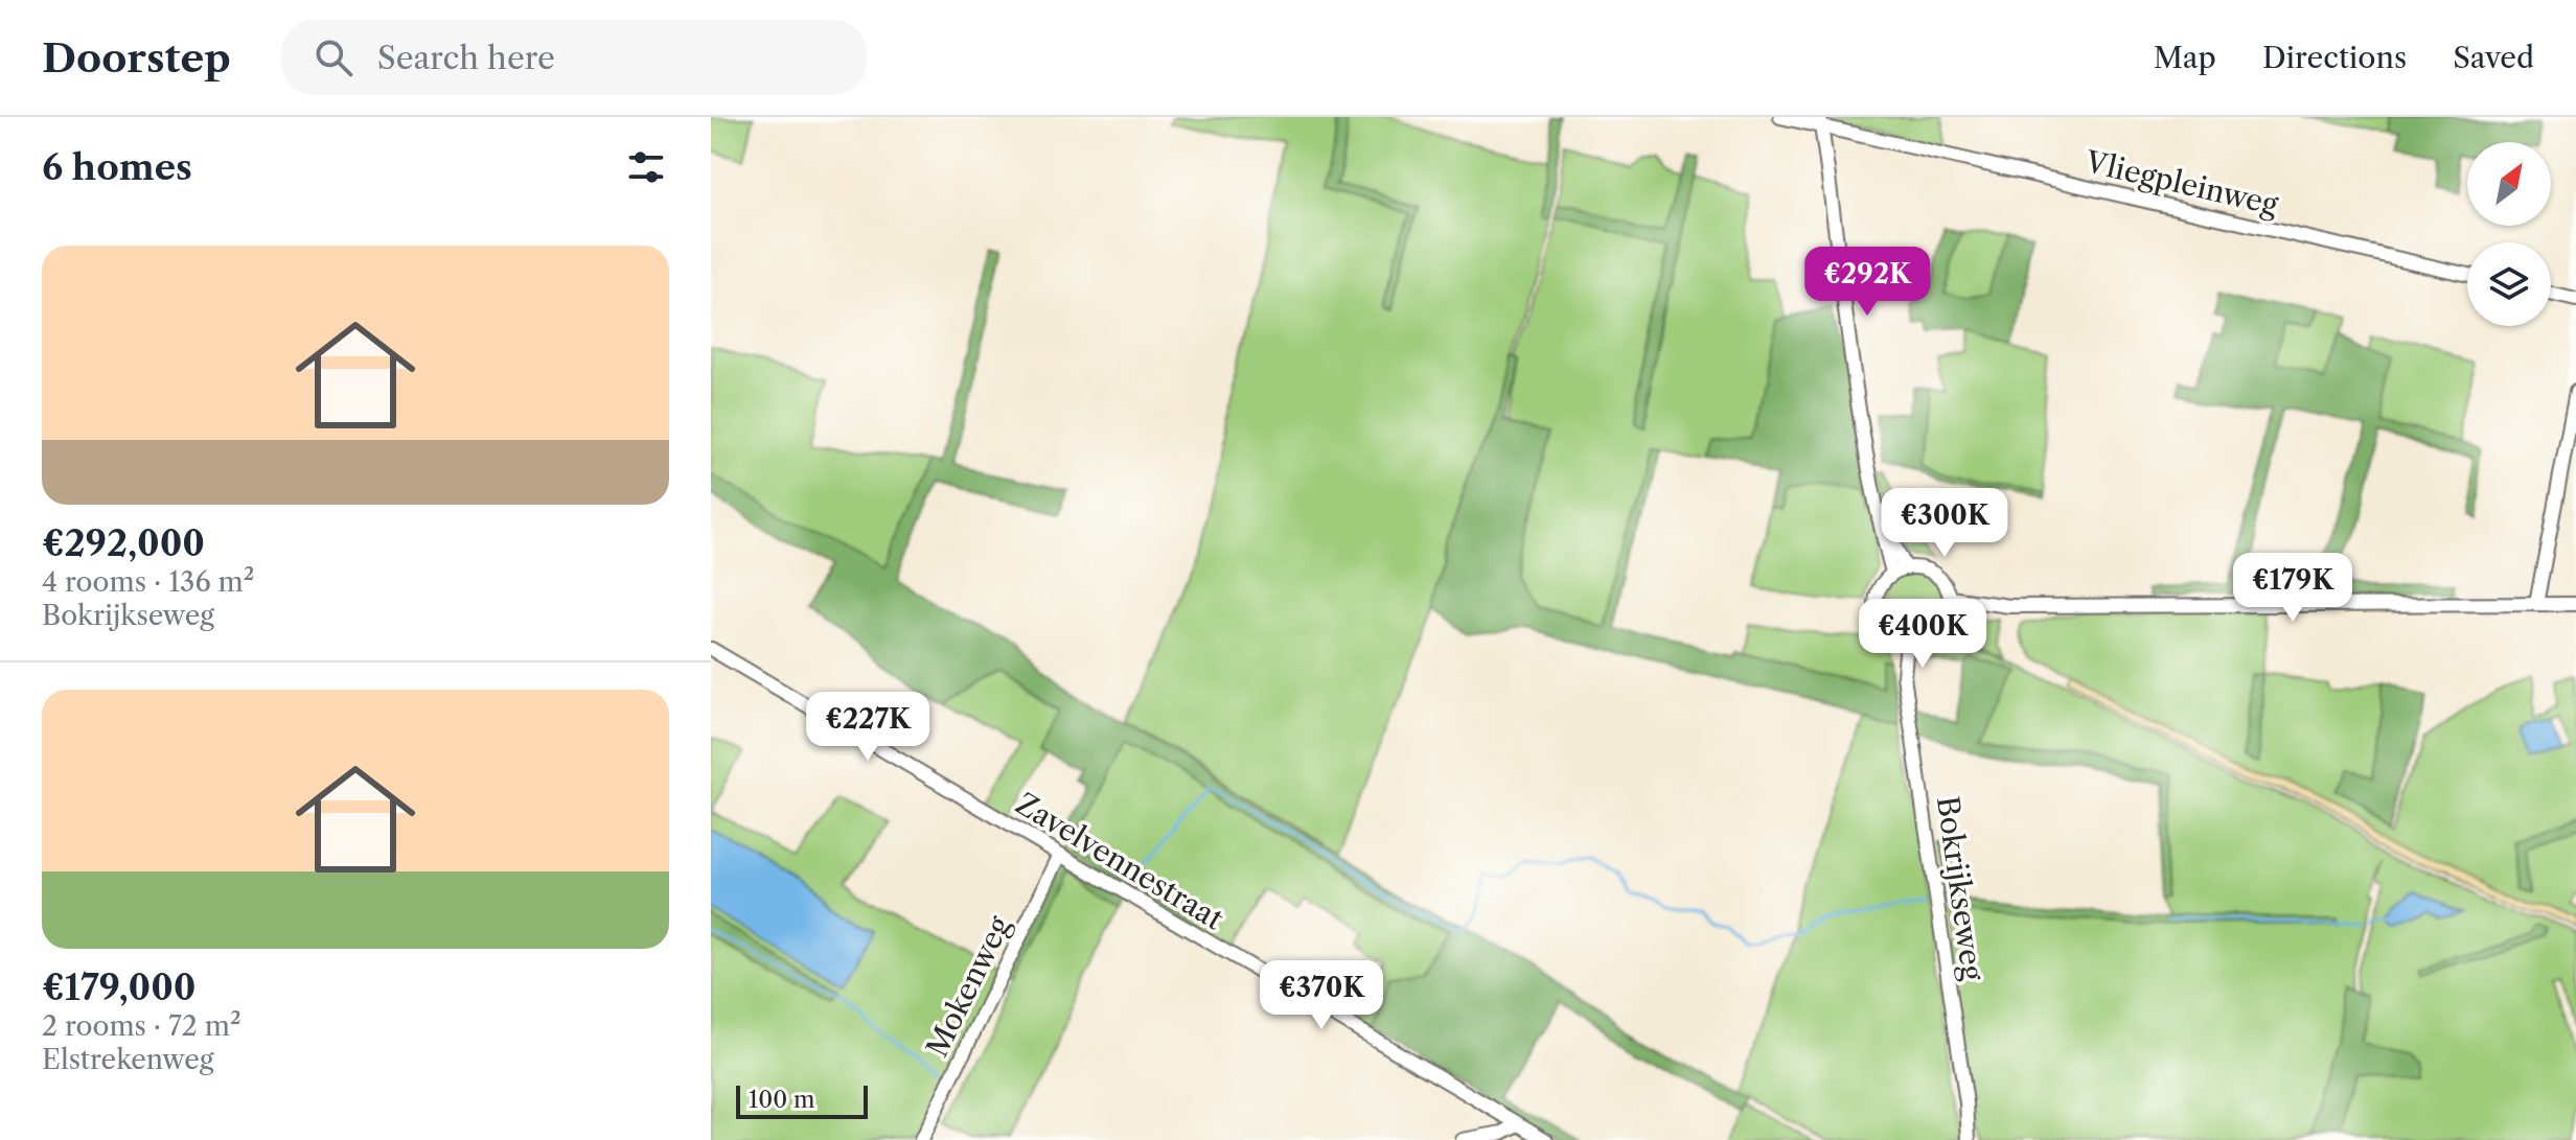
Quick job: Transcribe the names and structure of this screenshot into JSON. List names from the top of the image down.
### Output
{
  "streets": {
    "street": [
      "Vliegpleinweg",
      "Zavelvennestraat",
      "Bokrijkseweg",
      "Mokenweg"
    ]
  },
  "crossings": [
    ["Zavelvennestraat", "Mokenweg"]
  ],
  "scale_bar": "100 m",
  "north": "top right",
  "page": {
    "header": "Doorstep",
    "search": "Search here",
    "nav": ["Map", "Directions", "Saved"],
    "heading": "6 homes",
    "list": [
      {
        "name": "€292,000",
        "note": "4 rooms · 136 m² · Bokrijkseweg"
      },
      {
        "name": "€179,000",
        "note": "2 rooms · 72 m² · Elstrekenweg"
      }
    ],
    "price": [
      "€292K",
      "€300K",
      "€179K",
      "€400K",
      "€227K",
      "€370K"
    ],
    "scale": "100 m"
  }
}
